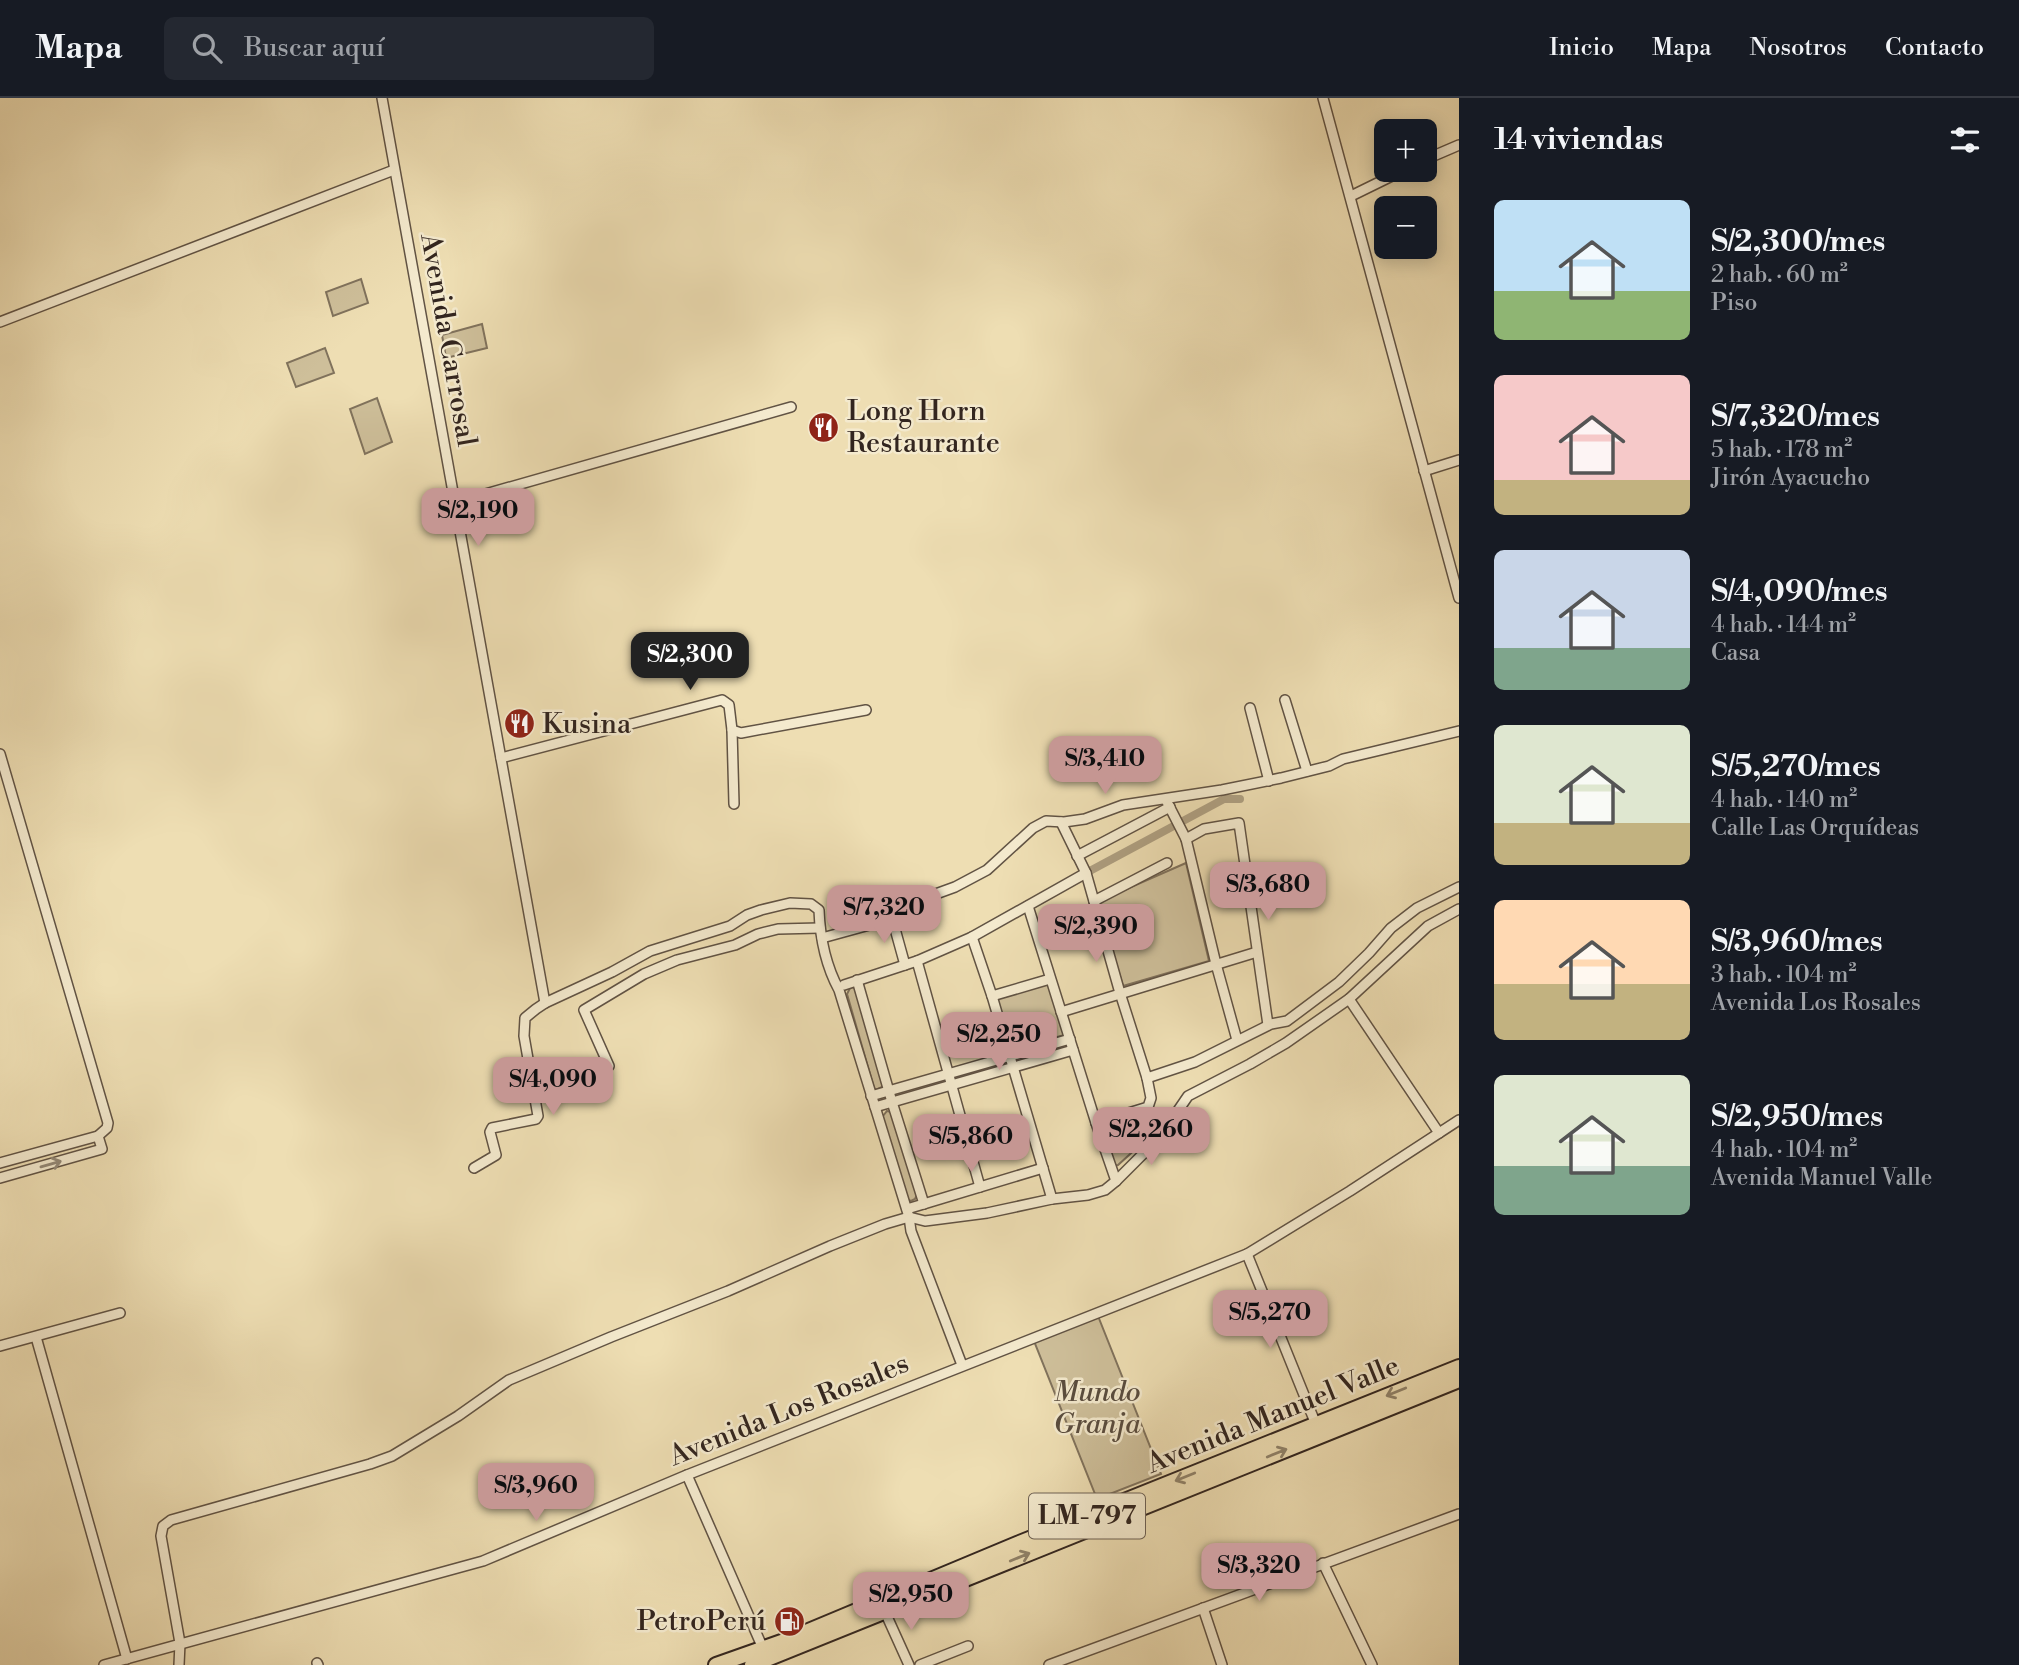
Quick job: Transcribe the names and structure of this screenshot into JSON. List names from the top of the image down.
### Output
{
  "streets": {
    "main road": ["Avenida Manuel Valle", "LM-797"],
    "street": ["Avenida Carrosal", "Avenida Los Rosales"]
  },
  "parks": ["Mundo Granja"],
  "places": {
    "restaurant": ["Long Horn Restaurante", "Kusina"],
    "fuel station": ["PetroPerú"]
  },
  "page": {
    "header": "Mapa",
    "search": "Buscar aquí",
    "nav": [
      "Inicio",
      "Mapa",
      "Nosotros",
      "Contacto"
    ],
    "heading": "14 viviendas",
    "map_buttons": ["+", "−"],
    "list": [
      {
        "name": "S/2,300/mes",
        "note": "2 hab. · 60 m² · Piso"
      },
      {
        "name": "S/7,320/mes",
        "note": "5 hab. · 178 m² · Jirón Ayacucho"
      },
      {
        "name": "S/4,090/mes",
        "note": "4 hab. · 144 m² · Casa"
      },
      {
        "name": "S/5,270/mes",
        "note": "4 hab. · 140 m² · Calle Las Orquídeas"
      },
      {
        "name": "S/3,960/mes",
        "note": "3 hab. · 104 m² · Avenida Los Rosales"
      },
      {
        "name": "S/2,950/mes",
        "note": "4 hab. · 104 m² · Avenida Manuel Valle"
      }
    ],
    "price": [
      "S/2,190",
      "S/2,300",
      "S/3,410",
      "S/3,680",
      "S/7,320",
      "S/2,390",
      "S/2,250",
      "S/4,090",
      "S/2,260",
      "S/5,860",
      "S/5,270",
      "S/3,960",
      "S/3,320",
      "S/2,950"
    ]
  }
}
